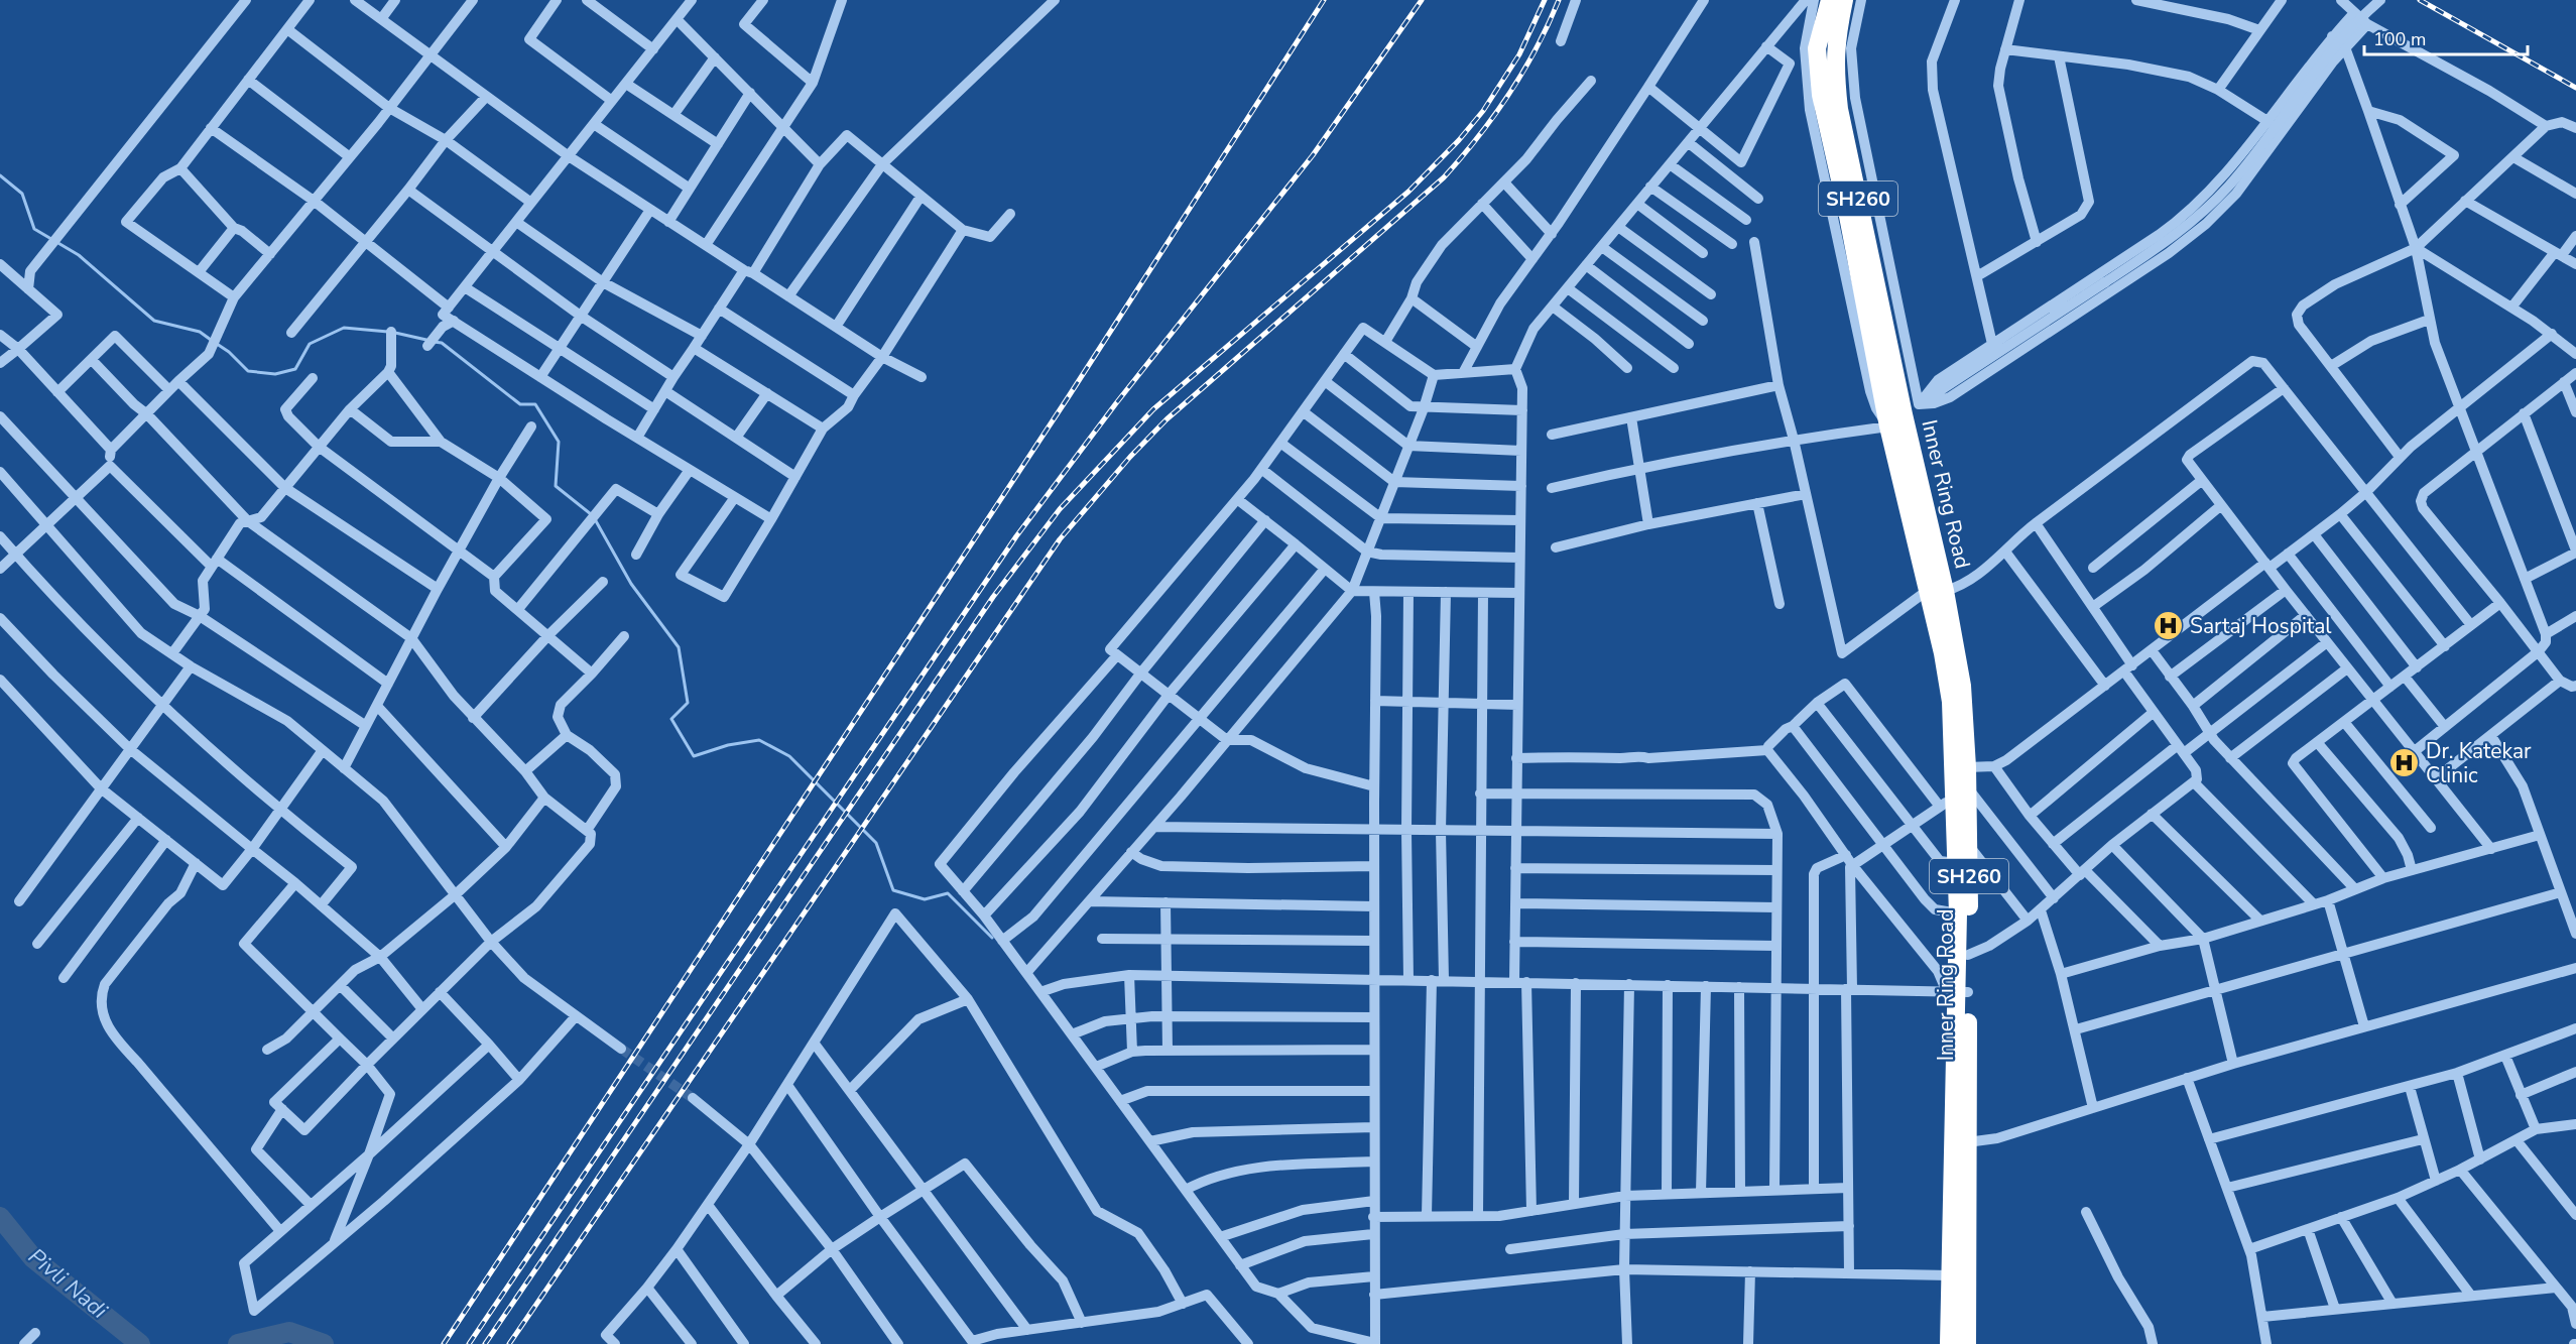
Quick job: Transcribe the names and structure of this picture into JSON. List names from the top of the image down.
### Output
{
  "streets": {
    "highway": ["SH260", "Inner Ring Road"]
  },
  "crossings": [
    ["SH260", "Inner Ring Road"]
  ],
  "water": ["Pivli Nadi"],
  "places": {
    "hospital": ["Sartaj Hospital", "Dr. Katekar Clinic"]
  },
  "scale_bar": "100 m"
}
